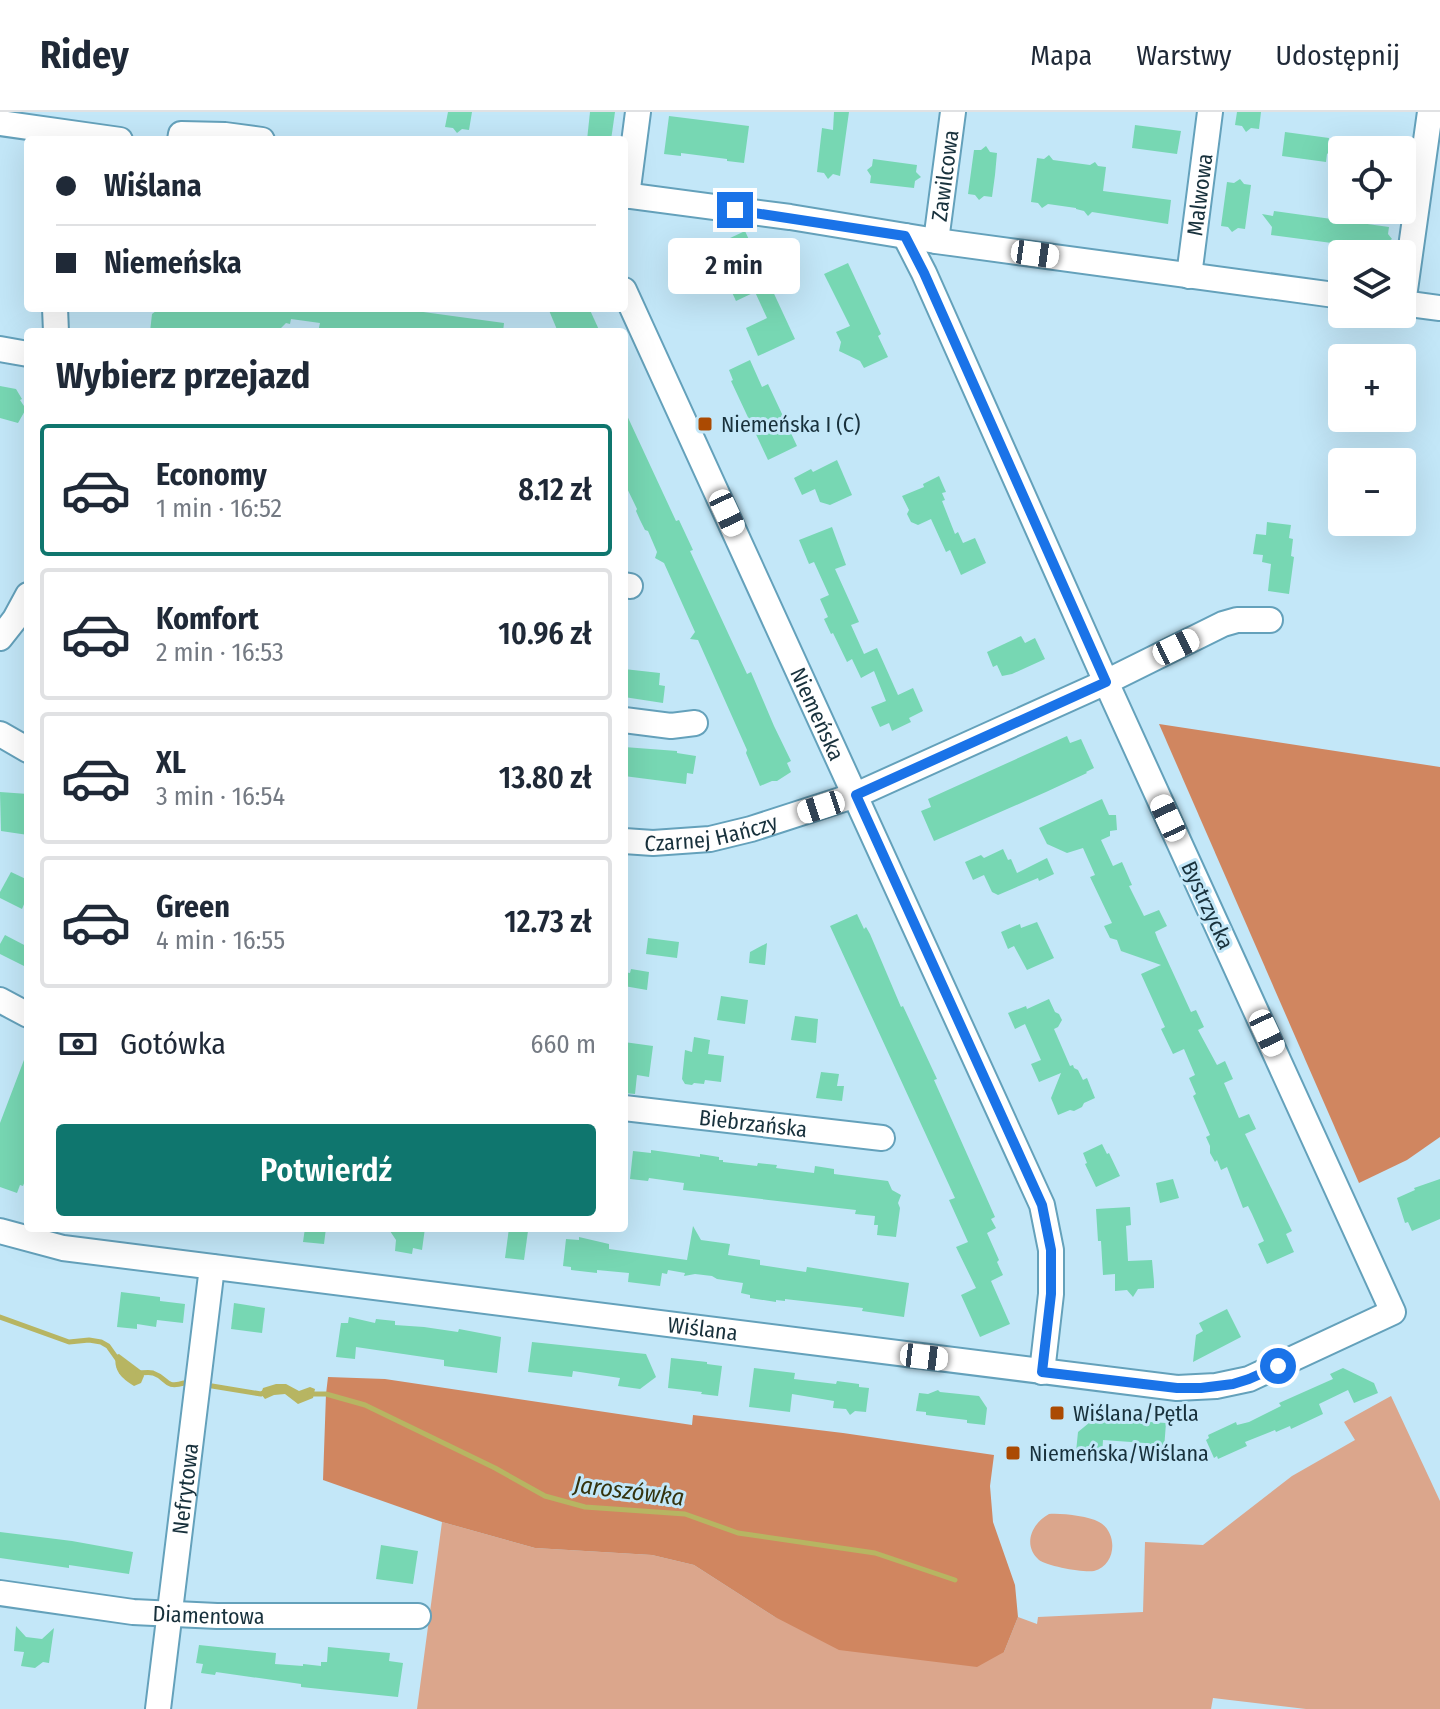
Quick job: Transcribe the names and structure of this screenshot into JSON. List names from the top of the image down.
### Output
{
  "streets": {
    "street": [
      "Zawilcowa",
      "Malwowa",
      "Niemeńska",
      "Czarnej Hańczy",
      "Bystrzycka",
      "Biebrzańska",
      "Wiślana",
      "Nefrytowa",
      "Diamentowa"
    ]
  },
  "crossings": [
    ["Niemeńska", "Czarnej Hańczy"],
    ["Niemeńska", "Wiślana"],
    ["Czarnej Hańczy", "Bystrzycka"],
    ["Bystrzycka", "Wiślana"],
    ["Wiślana", "Nefrytowa"],
    ["Nefrytowa", "Diamentowa"]
  ],
  "water": ["Jaroszówka"],
  "places": {
    "transit": ["Niemeńska I (C)", "Wiślana/Pętla", "Niemeńska/Wiślana"]
  },
  "page": {
    "header": "Ridey",
    "nav": ["Mapa", "Warstwy", "Udostępnij"],
    "map_buttons": ["+", "−"],
    "banner": ["Wiślana", "Niemeńska"],
    "bubble": "2 min",
    "heading": "Wybierz przejazd",
    "list": [
      {
        "name": "Economy",
        "note": "1 min · 16:52",
        "value": "8.12 zł"
      },
      {
        "name": "Komfort",
        "note": "2 min · 16:53",
        "value": "10.96 zł"
      },
      {
        "name": "XL",
        "note": "3 min · 16:54",
        "value": "13.80 zł"
      },
      {
        "name": "Green",
        "note": "4 min · 16:55",
        "value": "12.73 zł"
      }
    ],
    "pay": ["Gotówka", "660 m"],
    "buttons": "Potwierdź"
  }
}
